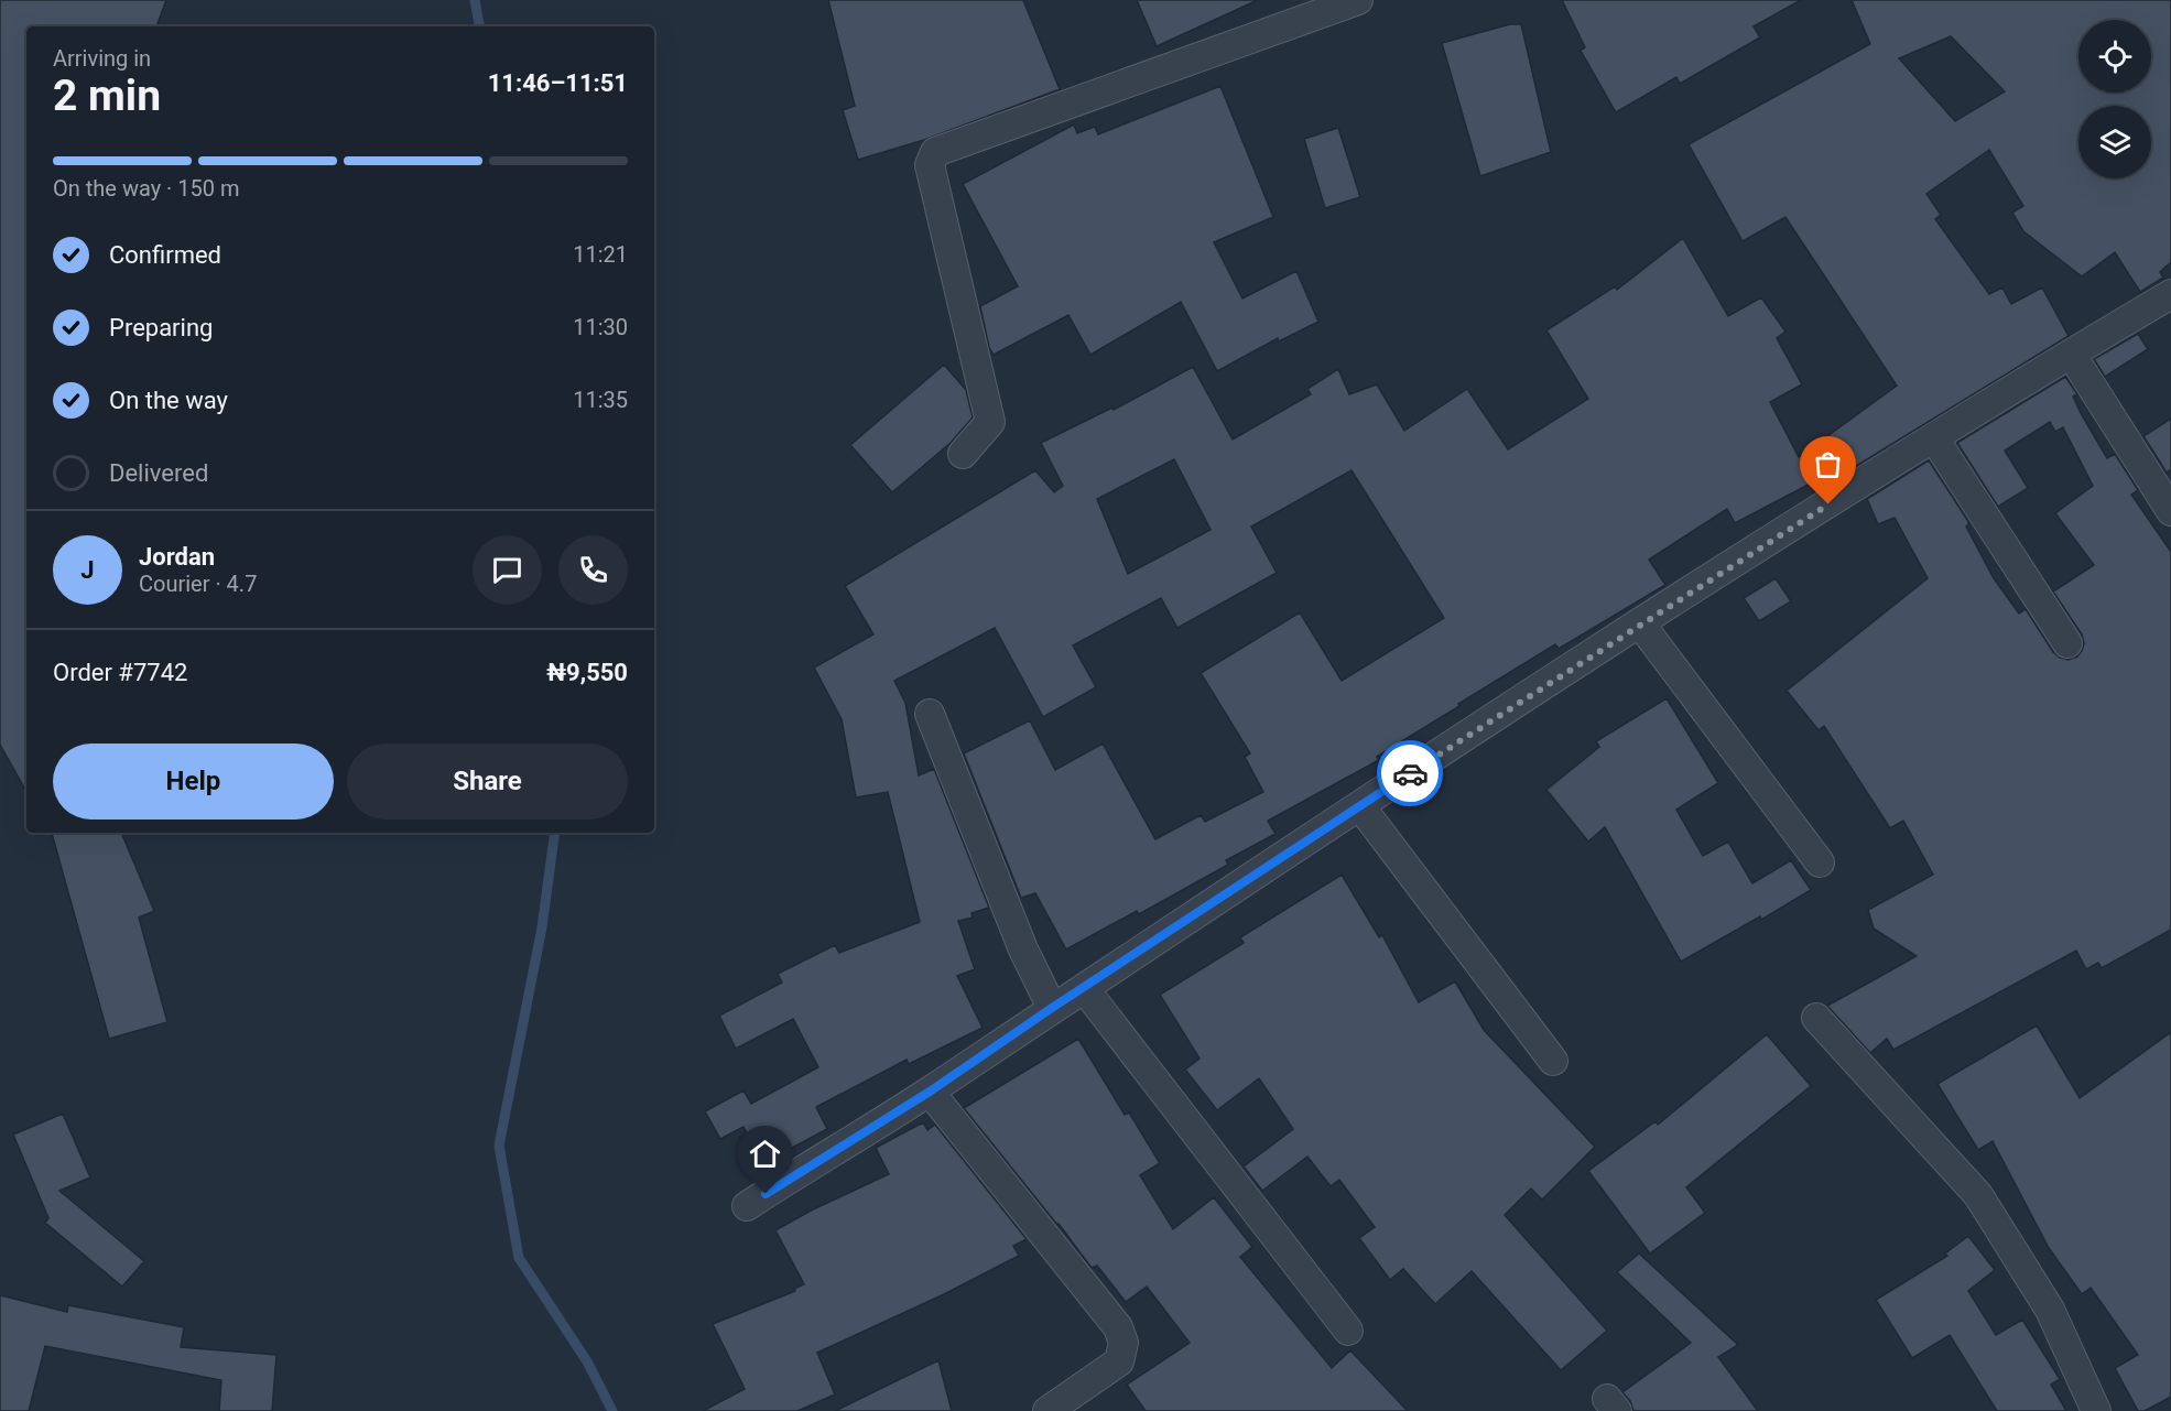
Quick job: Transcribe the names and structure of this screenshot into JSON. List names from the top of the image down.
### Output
{
  "page": {
    "heading": ["2 min", "Arriving in", "11:46–11:51"],
    "panel": [
      "Jordan",
      "Courier · 4.7",
      "Order #7742",
      "₦9,550"
    ],
    "bar": "On the way · 150 m",
    "list": [
      ["Confirmed", "11:21"],
      ["Preparing", "11:30"],
      ["On the way", "11:35"],
      "Delivered"
    ],
    "round": "J",
    "buttons": ["Help", "Share"]
  }
}
